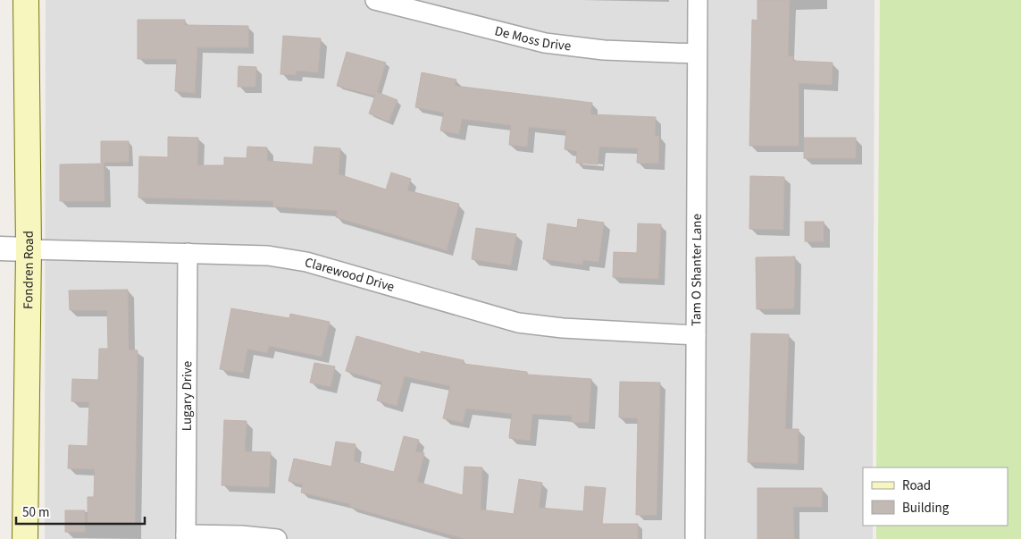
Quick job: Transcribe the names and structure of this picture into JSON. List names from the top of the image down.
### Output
{
  "streets": {
    "main road": ["Fondren Road"],
    "street": [
      "De Moss Drive",
      "Tam O Shanter Lane",
      "Clarewood Drive",
      "Lugary Drive"
    ]
  },
  "crossings": [
    ["De Moss Drive", "Tam O Shanter Lane"],
    ["Tam O Shanter Lane", "Clarewood Drive"],
    ["Fondren Road", "Clarewood Drive"],
    ["Clarewood Drive", "Lugary Drive"]
  ],
  "legend": ["Road", "Building"],
  "scale_bar": "50 m"
}
